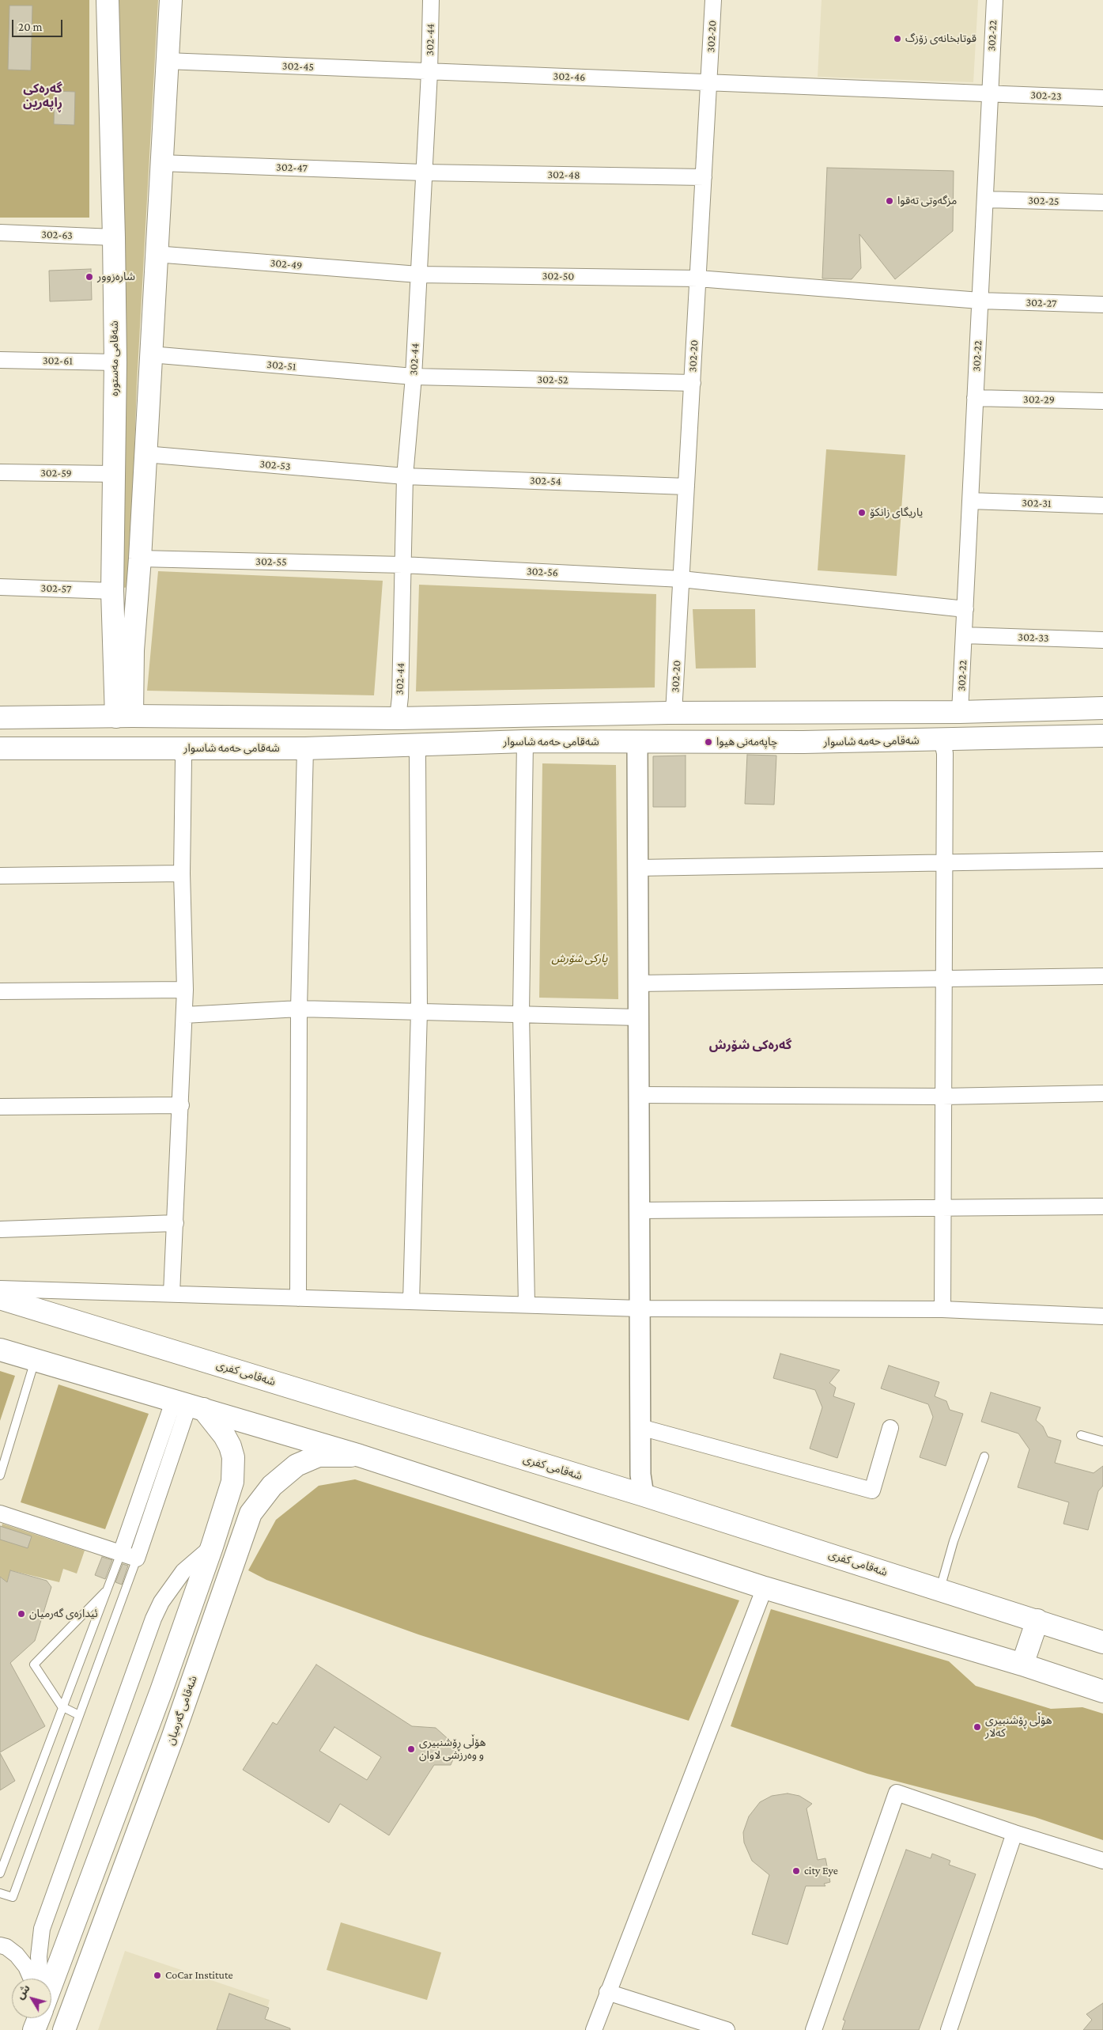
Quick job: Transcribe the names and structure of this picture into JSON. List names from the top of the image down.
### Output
{
  "streets": {
    "main road": [
      "شەقامی مەستورە",
      "شەقامی حەمە شاسوار",
      "شەقامی کفری",
      "شەقامی گەرمیان"
    ],
    "street": [
      "302-22",
      "302-20",
      "302-44",
      "302-45",
      "302-46",
      "302-23",
      "302-47",
      "302-48",
      "302-25",
      "302-63",
      "302-49",
      "302-50",
      "302-27",
      "302-61",
      "302-51",
      "302-52",
      "302-29",
      "302-53",
      "302-59",
      "302-54",
      "302-31",
      "302-55",
      "302-56",
      "302-57",
      "302-33"
    ]
  },
  "crossings": [
    ["302-22", "302-46"],
    ["302-22", "302-23"],
    ["302-22", "302-25"],
    ["302-22", "302-50"],
    ["302-22", "302-27"],
    ["302-22", "302-29"],
    ["302-22", "302-31"],
    ["302-22", "302-56"],
    ["302-22", "302-33"],
    ["302-20", "302-46"],
    ["302-20", "302-48"],
    ["302-20", "302-50"],
    ["302-20", "302-52"],
    ["302-20", "302-54"],
    ["302-20", "302-56"],
    ["302-44", "302-45"],
    ["302-44", "302-46"],
    ["302-44", "302-47"],
    ["302-44", "302-48"],
    ["302-44", "302-49"],
    ["302-44", "302-50"],
    ["302-44", "302-51"],
    ["302-44", "302-52"],
    ["302-44", "302-53"],
    ["302-44", "302-54"],
    ["302-44", "302-55"],
    ["302-44", "302-56"],
    ["302-45", "302-46"],
    ["302-45", "شەقامی مەستورە"],
    ["302-46", "302-23"],
    ["302-47", "302-48"],
    ["302-47", "شەقامی مەستورە"],
    ["302-63", "شەقامی مەستورە"],
    ["302-49", "302-50"],
    ["302-49", "شەقامی مەستورە"],
    ["302-50", "302-27"],
    ["شەقامی مەستورە", "302-61"],
    ["شەقامی مەستورە", "302-51"],
    ["شەقامی مەستورە", "302-53"],
    ["شەقامی مەستورە", "302-59"],
    ["شەقامی مەستورە", "302-55"],
    ["شەقامی مەستورە", "302-57"],
    ["302-51", "302-52"],
    ["302-53", "302-54"],
    ["302-55", "302-56"]
  ],
  "districts": ["گەرەکی ڕاپەرین", "گەرەکی شۆرش"],
  "parks": ["پارکی شۆرش"],
  "places": [
    "قوتابخانه‌ی زۆزگ",
    "مزگه‌وتی ته‌قوا",
    "شارەزوور",
    "یاریگای زانکۆ",
    "چاپەمەنی هیوا",
    "ئیدارەی گەرمیان",
    "هۆڵی ڕۆشنبیری کەلار",
    "هۆڵی ڕۆشنبیری و وەرزشی لاوان",
    "city Eye",
    "CoCar Institute"
  ],
  "scale_bar": "20 m",
  "north": "top left"
}
